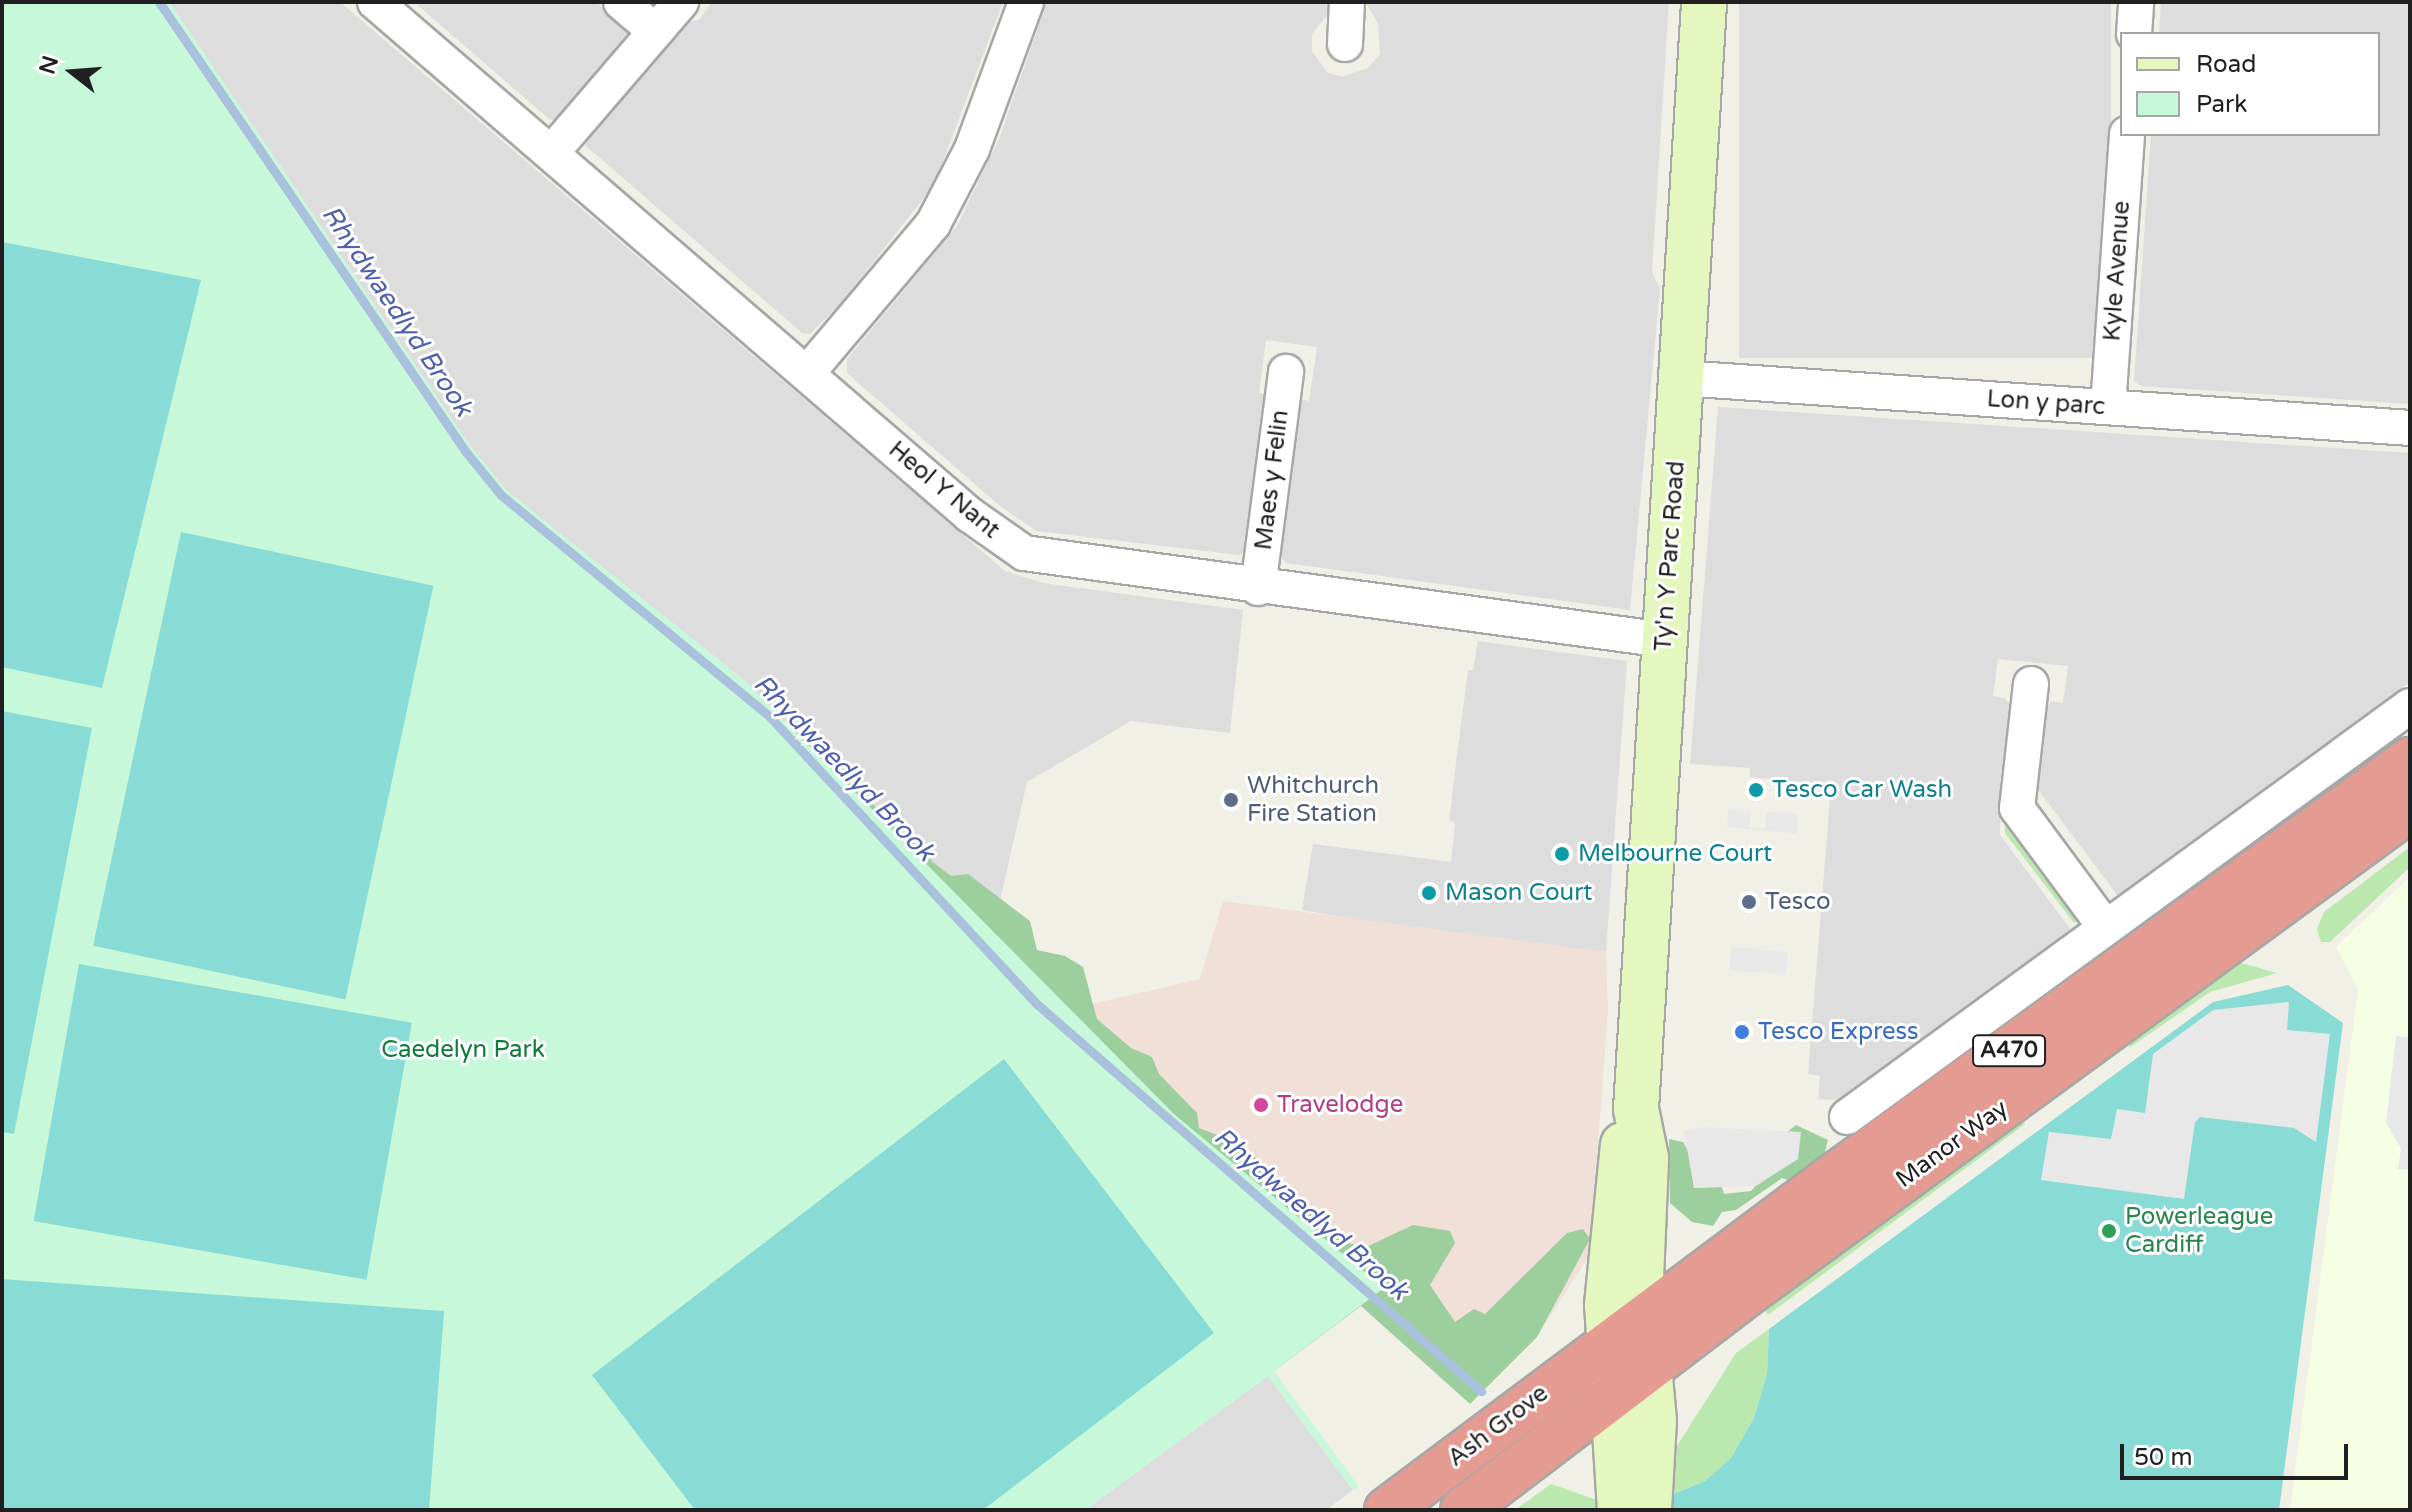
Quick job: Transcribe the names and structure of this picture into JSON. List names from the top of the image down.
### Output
{
  "streets": {
    "highway": ["A470", "Manor Way", "Ash Grove"],
    "street": [
      "Kyle Avenue",
      "Lon y parc",
      "Maes y Felin",
      "Heol Y Nant",
      "Ty'n Y Parc Road"
    ]
  },
  "crossings": [
    ["Kyle Avenue", "Lon y parc"],
    ["Lon y parc", "Ty'n Y Parc Road"],
    ["Maes y Felin", "Heol Y Nant"],
    ["Heol Y Nant", "Ty'n Y Parc Road"],
    ["Ty'n Y Parc Road", "Manor Way"],
    ["Ty'n Y Parc Road", "Ash Grove"],
    ["Manor Way", "Ash Grove"]
  ],
  "water": ["Rhydwaedlyd Brook"],
  "parks": ["Caedelyn Park"],
  "places": [
    "Tesco Car Wash",
    "Whitchurch Fire Station",
    "Melbourne Court",
    "Mason Court",
    "Tesco",
    "Tesco Express",
    "Travelodge",
    "Powerleague Cardiff"
  ],
  "legend": ["Road", "Park"],
  "scale_bar": "50 m",
  "north": "left"
}
